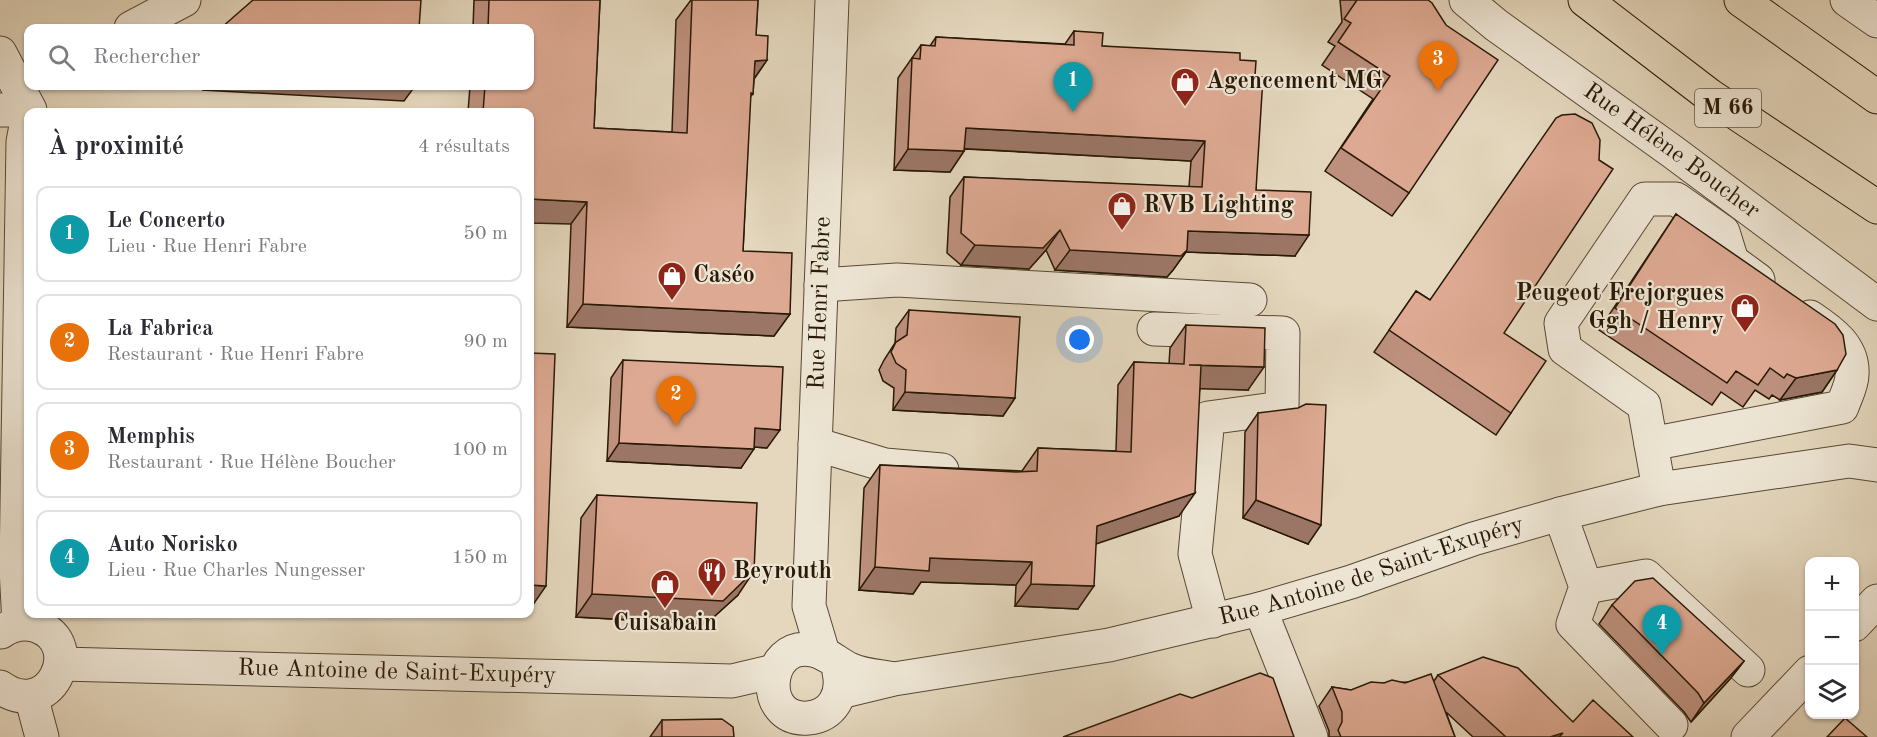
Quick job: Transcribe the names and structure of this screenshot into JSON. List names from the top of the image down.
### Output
{
  "streets": {
    "highway": ["M 66"],
    "street": ["Rue Hélène Boucher", "Rue Henri Fabre", "Rue Antoine de Saint-Exupéry"]
  },
  "crossings": [
    ["Rue Henri Fabre", "Rue Antoine de Saint-Exupéry"]
  ],
  "places": {
    "shop": [
      "Agencement MG",
      "RVB Lighting",
      "Caséo",
      "Peugeot Frejorgues Ggh / Henry",
      "Cuisabain"
    ],
    "restaurant": ["Beyrouth"]
  },
  "page": {
    "search": "Rechercher",
    "pins": [
      "3",
      "1",
      "2",
      "4"
    ],
    "heading": ["À proximité", "4 résultats"],
    "list": [
      {
        "mark": "1",
        "name": "Le Concerto",
        "note": "Lieu · Rue Henri Fabre",
        "value": "50 m"
      },
      {
        "mark": "2",
        "name": "La Fabrica",
        "note": "Restaurant · Rue Henri Fabre",
        "value": "90 m"
      },
      {
        "mark": "3",
        "name": "Memphis",
        "note": "Restaurant · Rue Hélène Boucher",
        "value": "100 m"
      },
      {
        "mark": "4",
        "name": "Auto Norisko",
        "note": "Lieu · Rue Charles Nungesser",
        "value": "150 m"
      }
    ],
    "map_buttons": ["+", "−"]
  }
}
